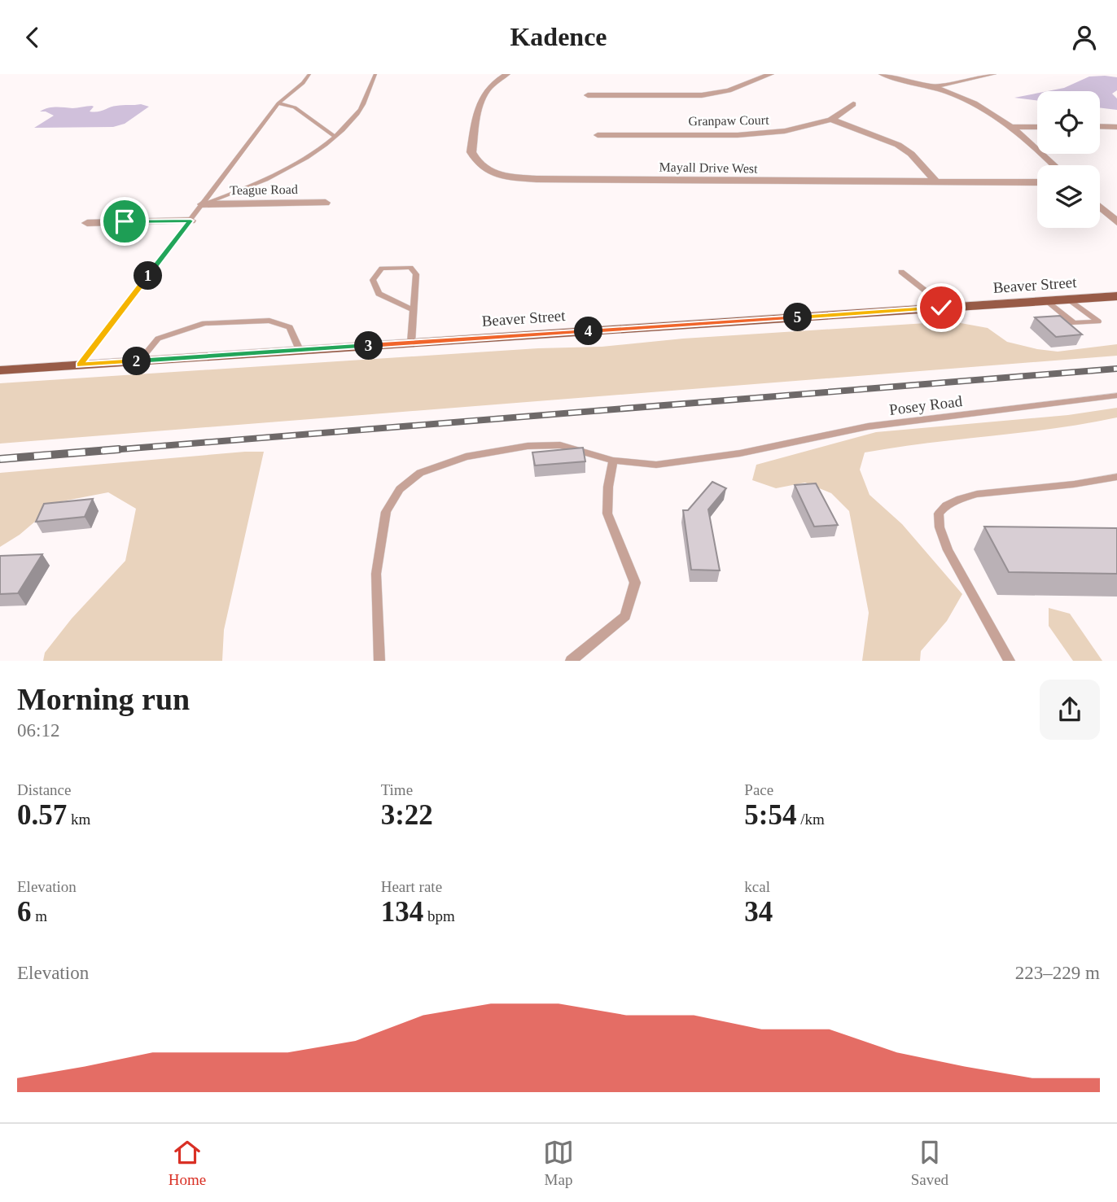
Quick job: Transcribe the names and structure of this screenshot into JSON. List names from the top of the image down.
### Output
{
  "streets": {
    "main road": ["Beaver Street"],
    "street": ["Granpaw Court", "Mayall Drive West", "Teague Road"],
    "lane": ["Posey Road"]
  },
  "page": {
    "header": "Kadence",
    "pins": [
      "1",
      "5",
      "4",
      "3",
      "2"
    ],
    "heading": ["Morning run", "06:12"],
    "stats": [
      ["Distance", "0.57 km"],
      ["Time", "3:22"],
      ["Pace", "5:54 /km"],
      ["Elevation", "6 m"],
      ["Heart rate", "134 bpm"],
      ["kcal", "34"]
    ],
    "chart": ["Elevation", "223–229 m"],
    "tabs": ["Home", "Map", "Saved"]
  }
}
